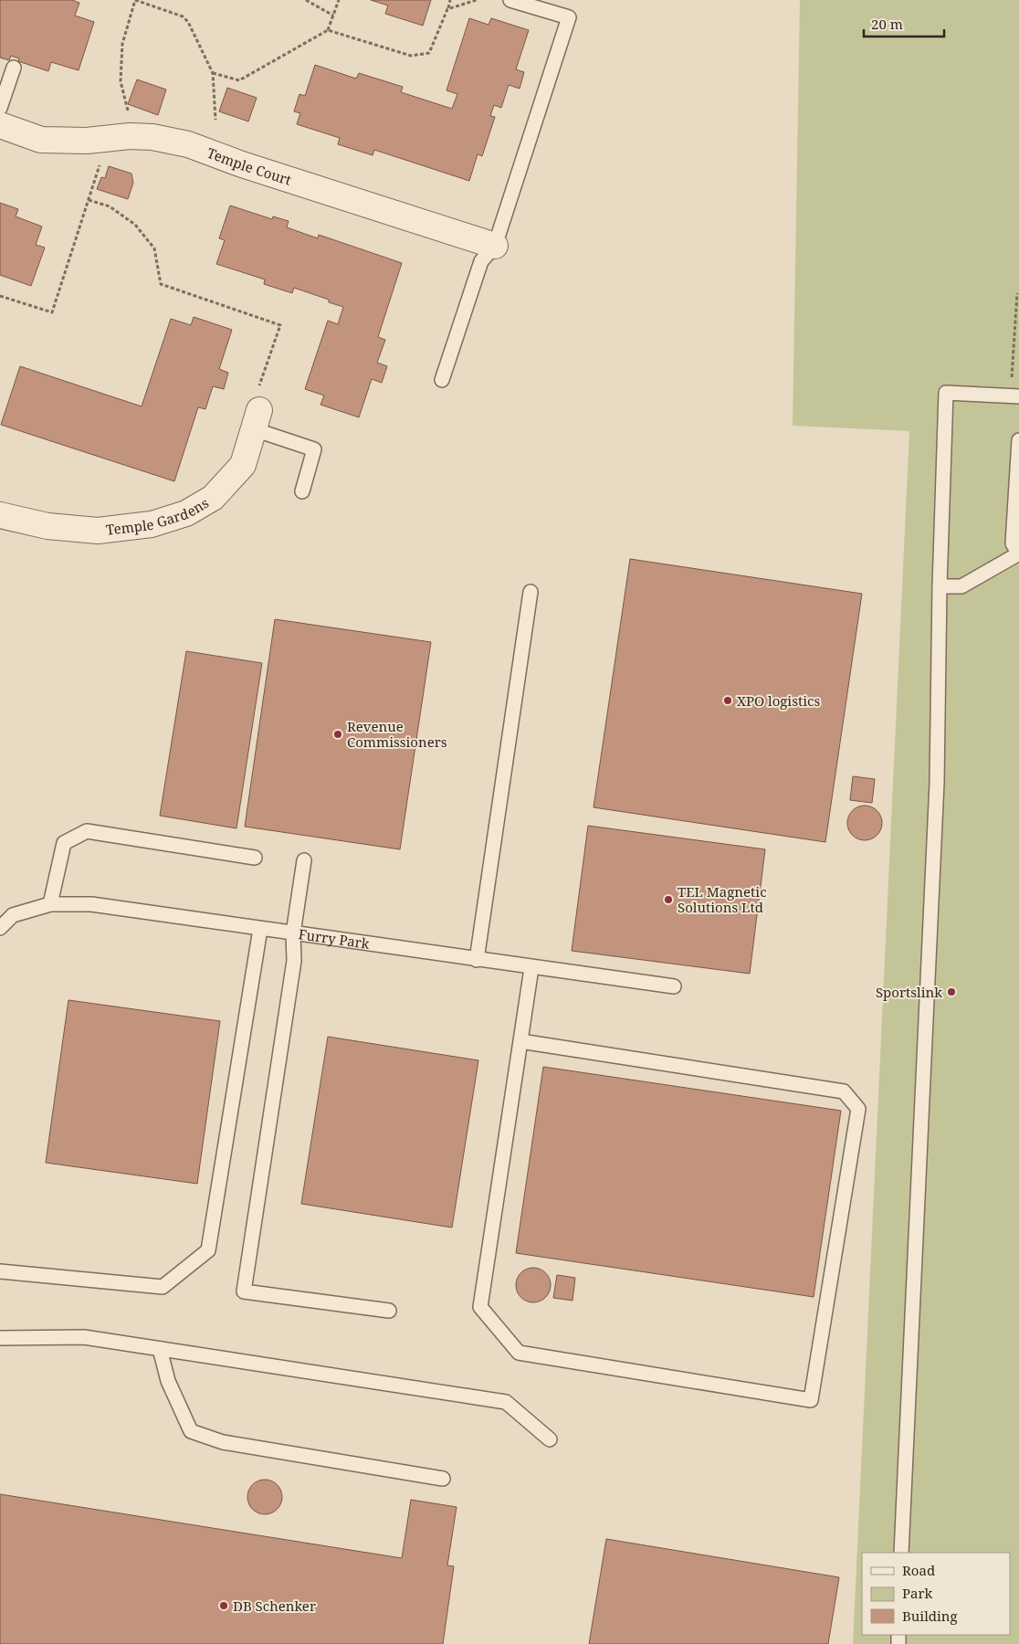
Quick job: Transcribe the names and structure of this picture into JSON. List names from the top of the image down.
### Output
{
  "streets": {
    "street": ["Temple Court", "Temple Gardens"],
    "lane": ["Furry Park"]
  },
  "places": [
    "XPO logistics",
    "Revenue Commissioners",
    "TEL Magnetic Solutions Ltd",
    "Sportslink",
    "DB Schenker"
  ],
  "legend": ["Road", "Park", "Building"],
  "scale_bar": "20 m"
}
